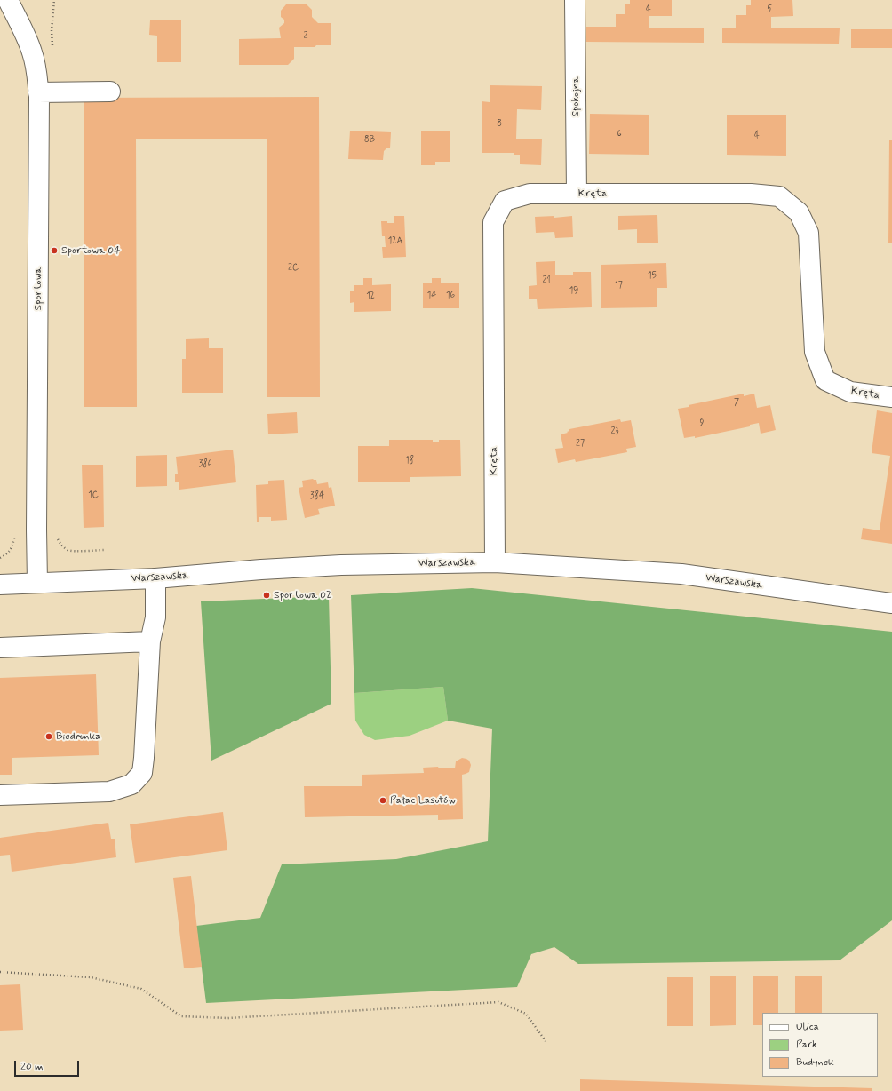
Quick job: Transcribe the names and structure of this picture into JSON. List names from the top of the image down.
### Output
{
  "streets": {
    "street": [
      "Spokojna",
      "Kręta",
      "Sportowa",
      "Warszawska"
    ]
  },
  "crossings": [
    ["Spokojna", "Kręta"],
    ["Kręta", "Warszawska"],
    ["Sportowa", "Warszawska"]
  ],
  "places": [
    "Sportowa 04",
    "Sportowa 02",
    "Biedronka",
    "Pałac Lasotów"
  ],
  "house_numbers": [
    "4",
    "5",
    "2",
    "8",
    "6",
    "4",
    "8B",
    "12A",
    "2C",
    "15",
    "21",
    "17",
    "19",
    "14",
    "16",
    "12",
    "7",
    "9",
    "23",
    "27",
    "18",
    "386",
    "1C",
    "384"
  ],
  "legend": ["Ulica", "Park", "Budynek"],
  "scale_bar": "20 m"
}
